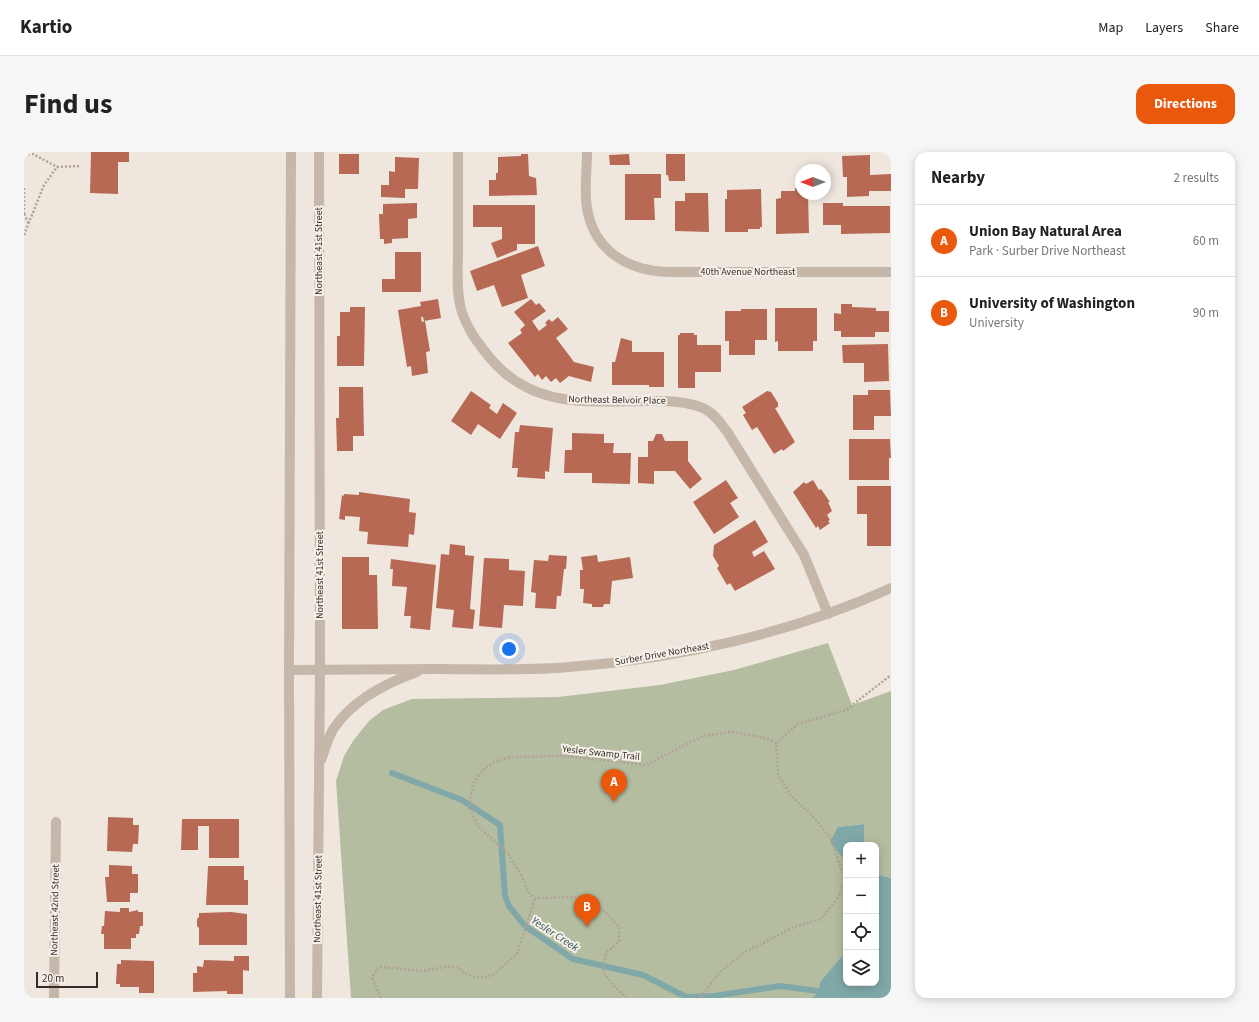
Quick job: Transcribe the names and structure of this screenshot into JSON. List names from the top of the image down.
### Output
{
  "streets": {
    "street": [
      "Northeast 41st Street",
      "40th Avenue Northeast",
      "Northeast Belvoir Place",
      "Surber Drive Northeast",
      "Northeast 42nd Street"
    ],
    "path": ["Yesler Swamp Trail"]
  },
  "crossings": [
    ["Northeast 41st Street", "Surber Drive Northeast"],
    ["Northeast Belvoir Place", "Surber Drive Northeast"]
  ],
  "water": ["Yesler Creek"],
  "scale_bar": "20 m",
  "north": "left",
  "page": {
    "header": "Kartio",
    "nav": ["Map", "Layers", "Share"],
    "title": "Find us",
    "buttons": "Directions",
    "heading": ["Nearby", "2 results"],
    "list": [
      {
        "mark": "A",
        "name": "Union Bay Natural Area",
        "note": "Park · Surber Drive Northeast",
        "value": "60 m"
      },
      {
        "mark": "B",
        "name": "University of Washington",
        "note": "University",
        "value": "90 m"
      }
    ],
    "pins": ["A", "B"],
    "map_buttons": ["+", "−"],
    "scale": "20 m"
  }
}
